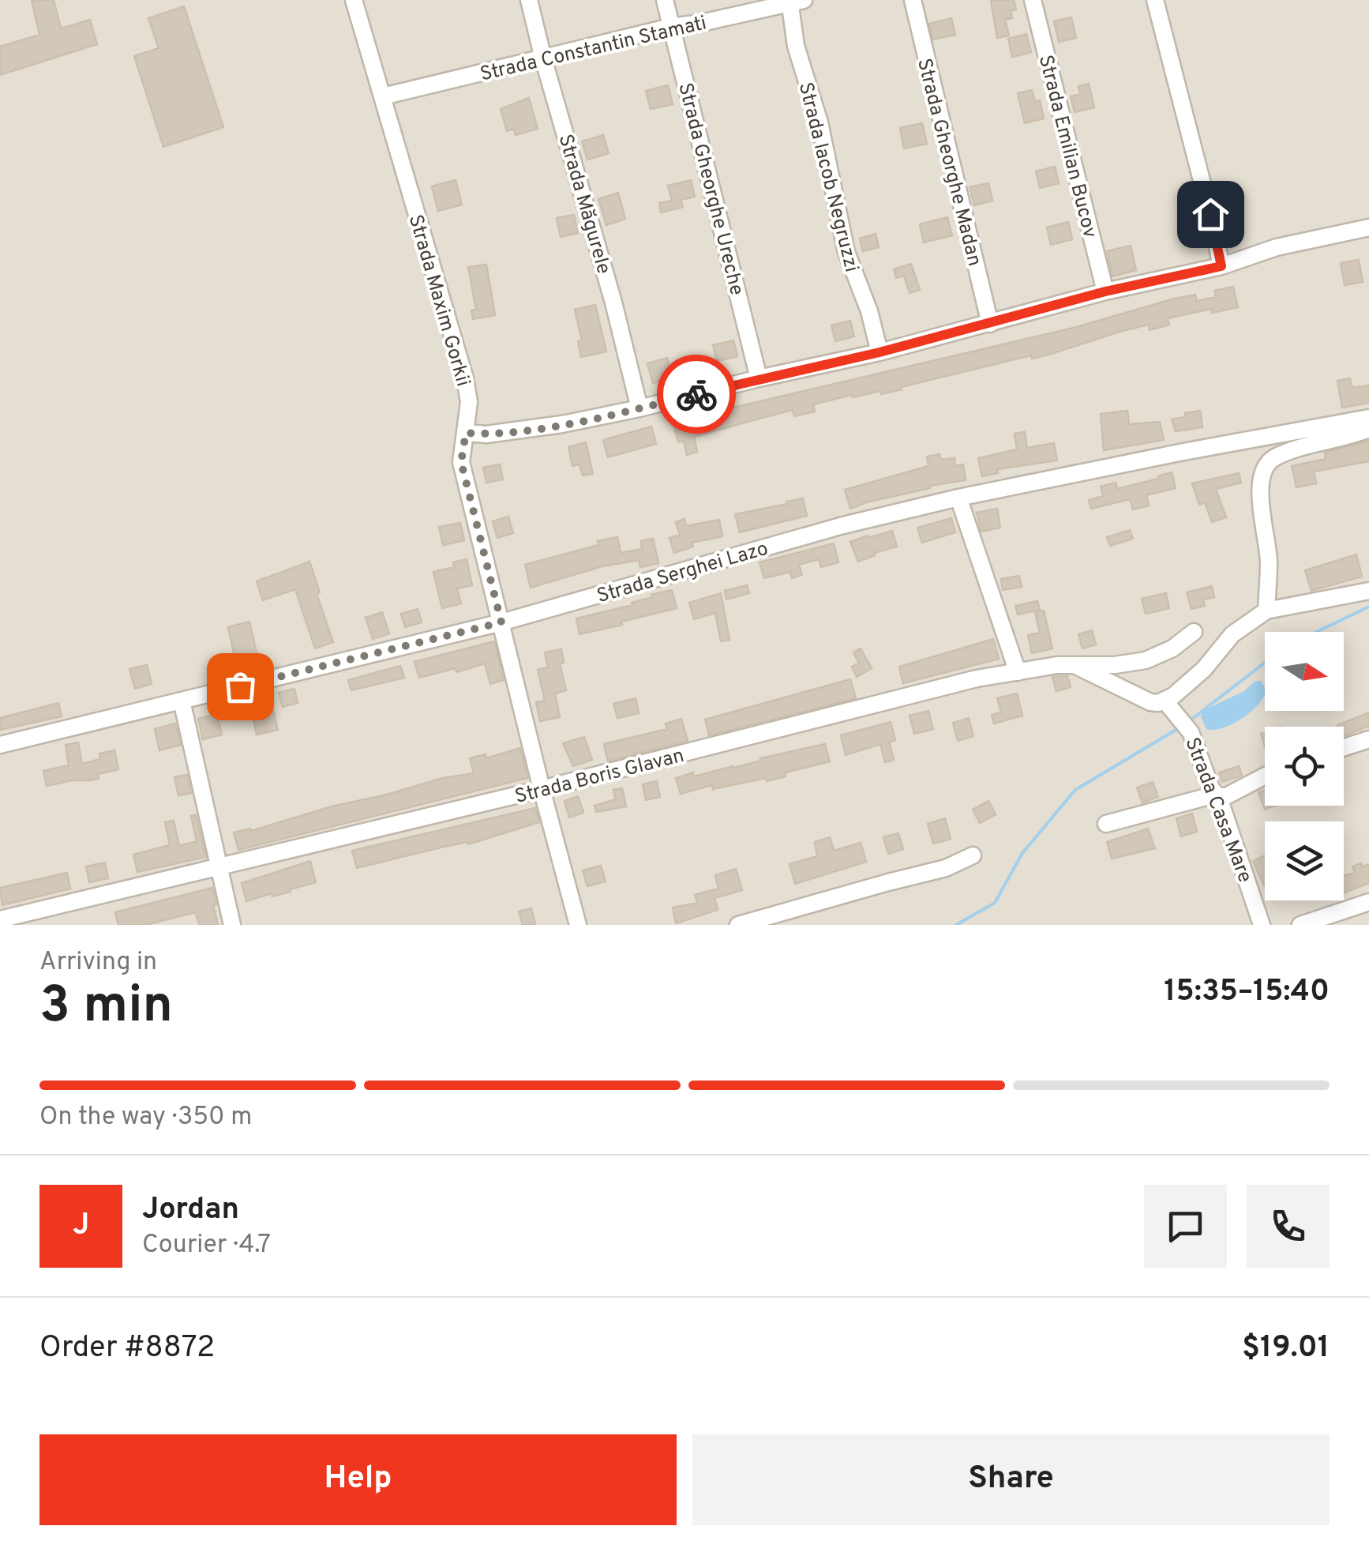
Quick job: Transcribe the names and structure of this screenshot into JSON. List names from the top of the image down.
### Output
{
  "streets": {
    "street": [
      "Strada Constantin Stamati",
      "Strada Emilian Bucov",
      "Strada Gheorghe Madan",
      "Strada Iacob Negruzzi",
      "Strada Gheorghe Ureche",
      "Strada Măgurele",
      "Strada Maxim Gorkii",
      "Strada Serghei Lazo",
      "Strada Boris Glavan",
      "Strada Casa Mare"
    ]
  },
  "crossings": [
    ["Strada Constantin Stamati", "Strada Iacob Negruzzi"],
    ["Strada Constantin Stamati", "Strada Gheorghe Ureche"],
    ["Strada Constantin Stamati", "Strada Măgurele"],
    ["Strada Constantin Stamati", "Strada Maxim Gorkii"],
    ["Strada Maxim Gorkii", "Strada Serghei Lazo"],
    ["Strada Maxim Gorkii", "Strada Boris Glavan"]
  ],
  "north": "right",
  "page": {
    "heading": ["3 min", "Arriving in", "15:35–15:40"],
    "panel": [
      "Jordan",
      "Courier · 4.7",
      "Order #8872",
      "$19.01"
    ],
    "bar": "On the way · 350 m",
    "round": "J",
    "buttons": ["Help", "Share"]
  }
}
